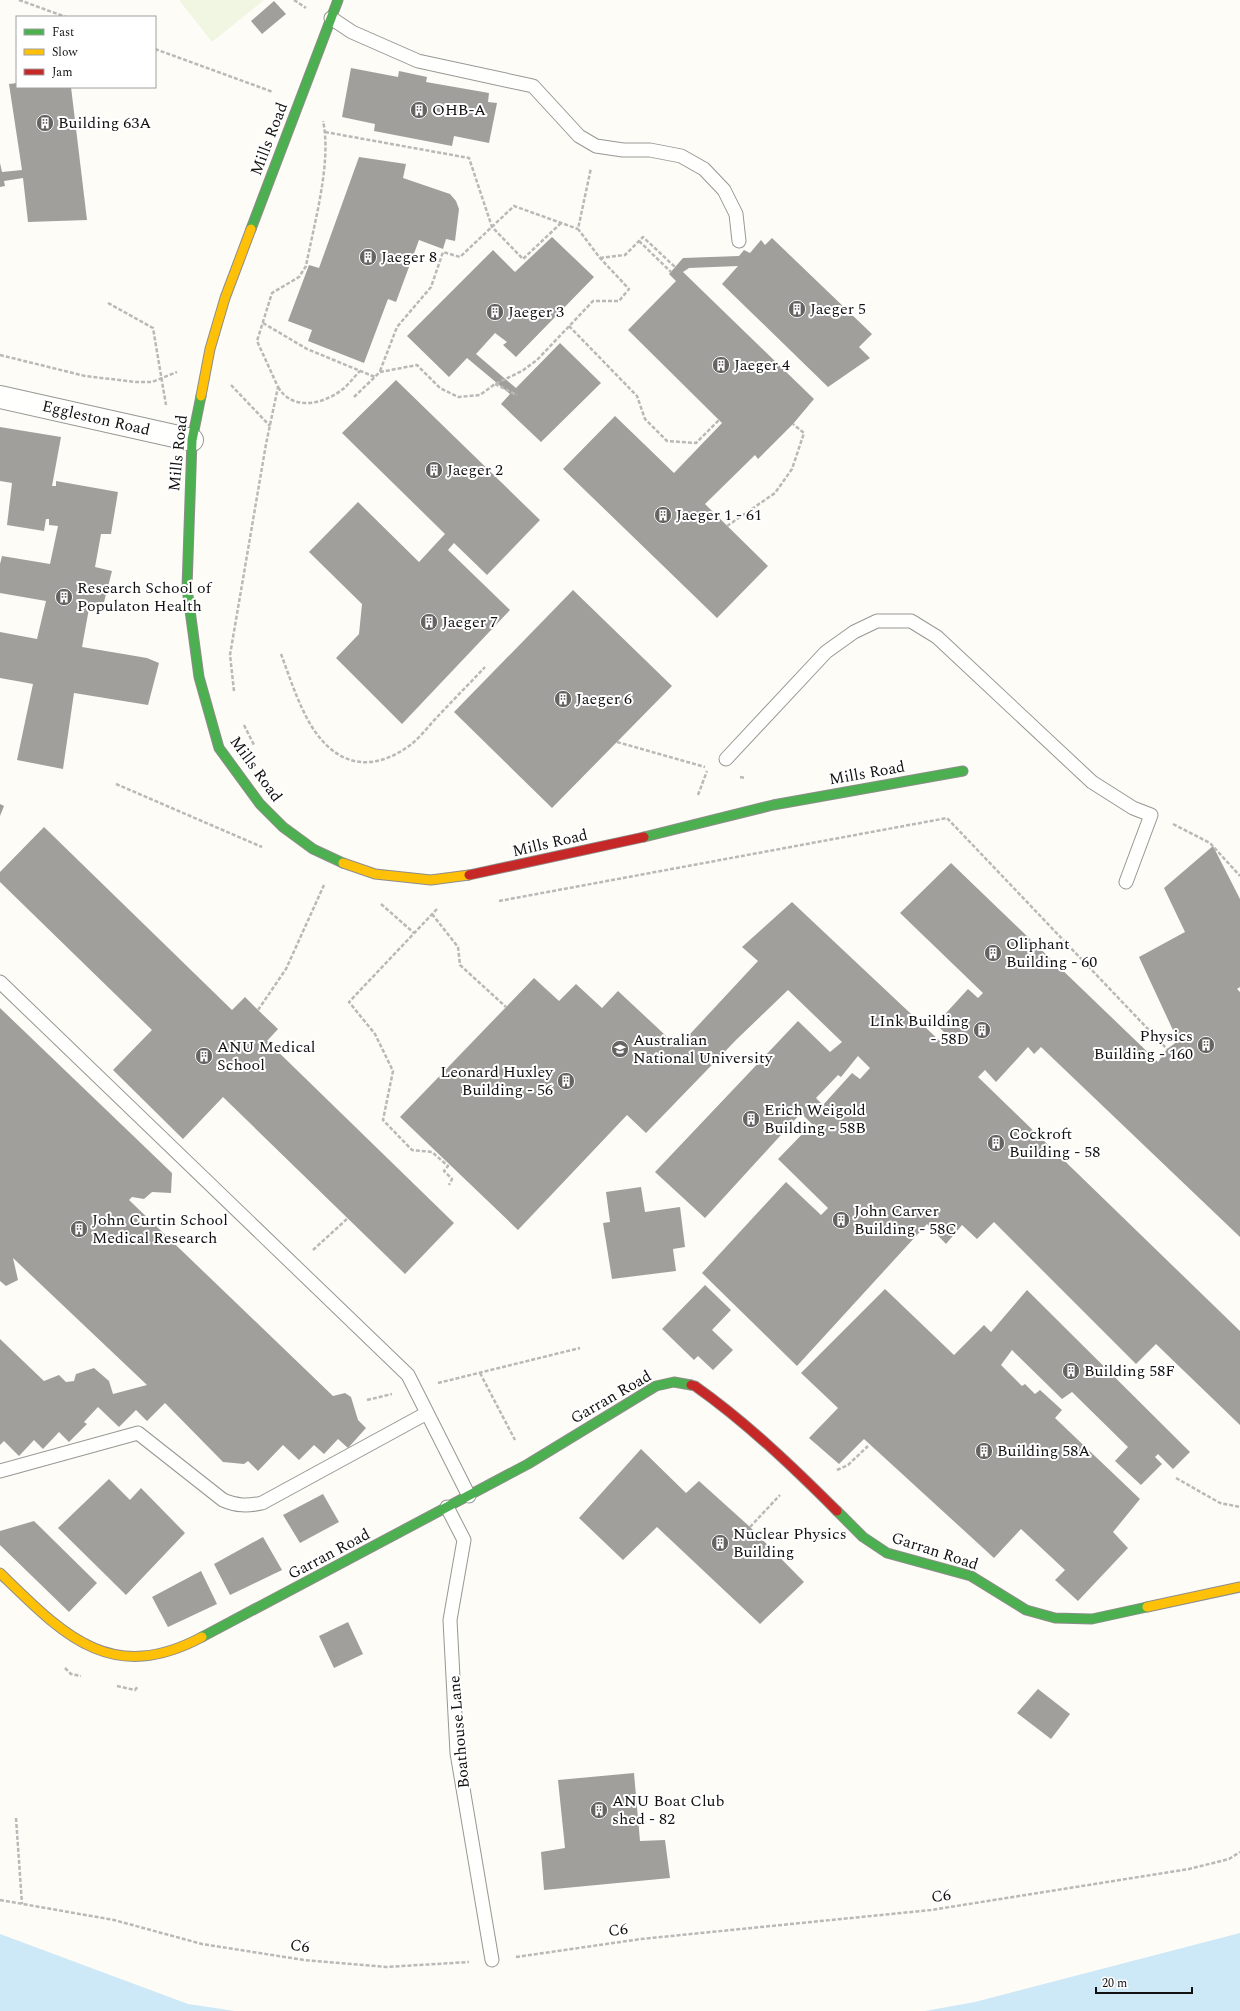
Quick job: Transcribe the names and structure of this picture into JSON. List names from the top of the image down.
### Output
{
  "streets": {
    "street": ["Mills Road", "Eggleston Road", "Garran Road"],
    "lane": ["Boathouse Lane"],
    "path": ["C6"]
  },
  "crossings": [
    ["Mills Road", "Eggleston Road"],
    ["Garran Road", "Boathouse Lane"],
    ["Boathouse Lane", "C6"]
  ],
  "places": {
    "building": [
      "OHB-A",
      "Building 63A",
      "Jaeger 8",
      "Jaeger 5",
      "Jaeger 3",
      "Jaeger 4",
      "Jaeger 2",
      "Jaeger 1 - 61",
      "Research School of Populaton Health",
      "Jaeger 7",
      "Jaeger 6",
      "Oliphant Building - 60",
      "LInk Building - 58D",
      "Physics Building - 160",
      "ANU Medical School",
      "Leonard Huxley Building - 56",
      "Erich Weigold Building - 58B",
      "Cockroft Building - 58",
      "John Carver Building - 58C",
      "John Curtin School Medical Research",
      "Building 58F",
      "Building 58A",
      "Nuclear Physics Building",
      "ANU Boat Club shed - 82"
    ],
    "school or university": ["Australian National University"]
  },
  "legend": ["Fast", "Slow", "Jam"],
  "scale_bar": "20 m"
}
